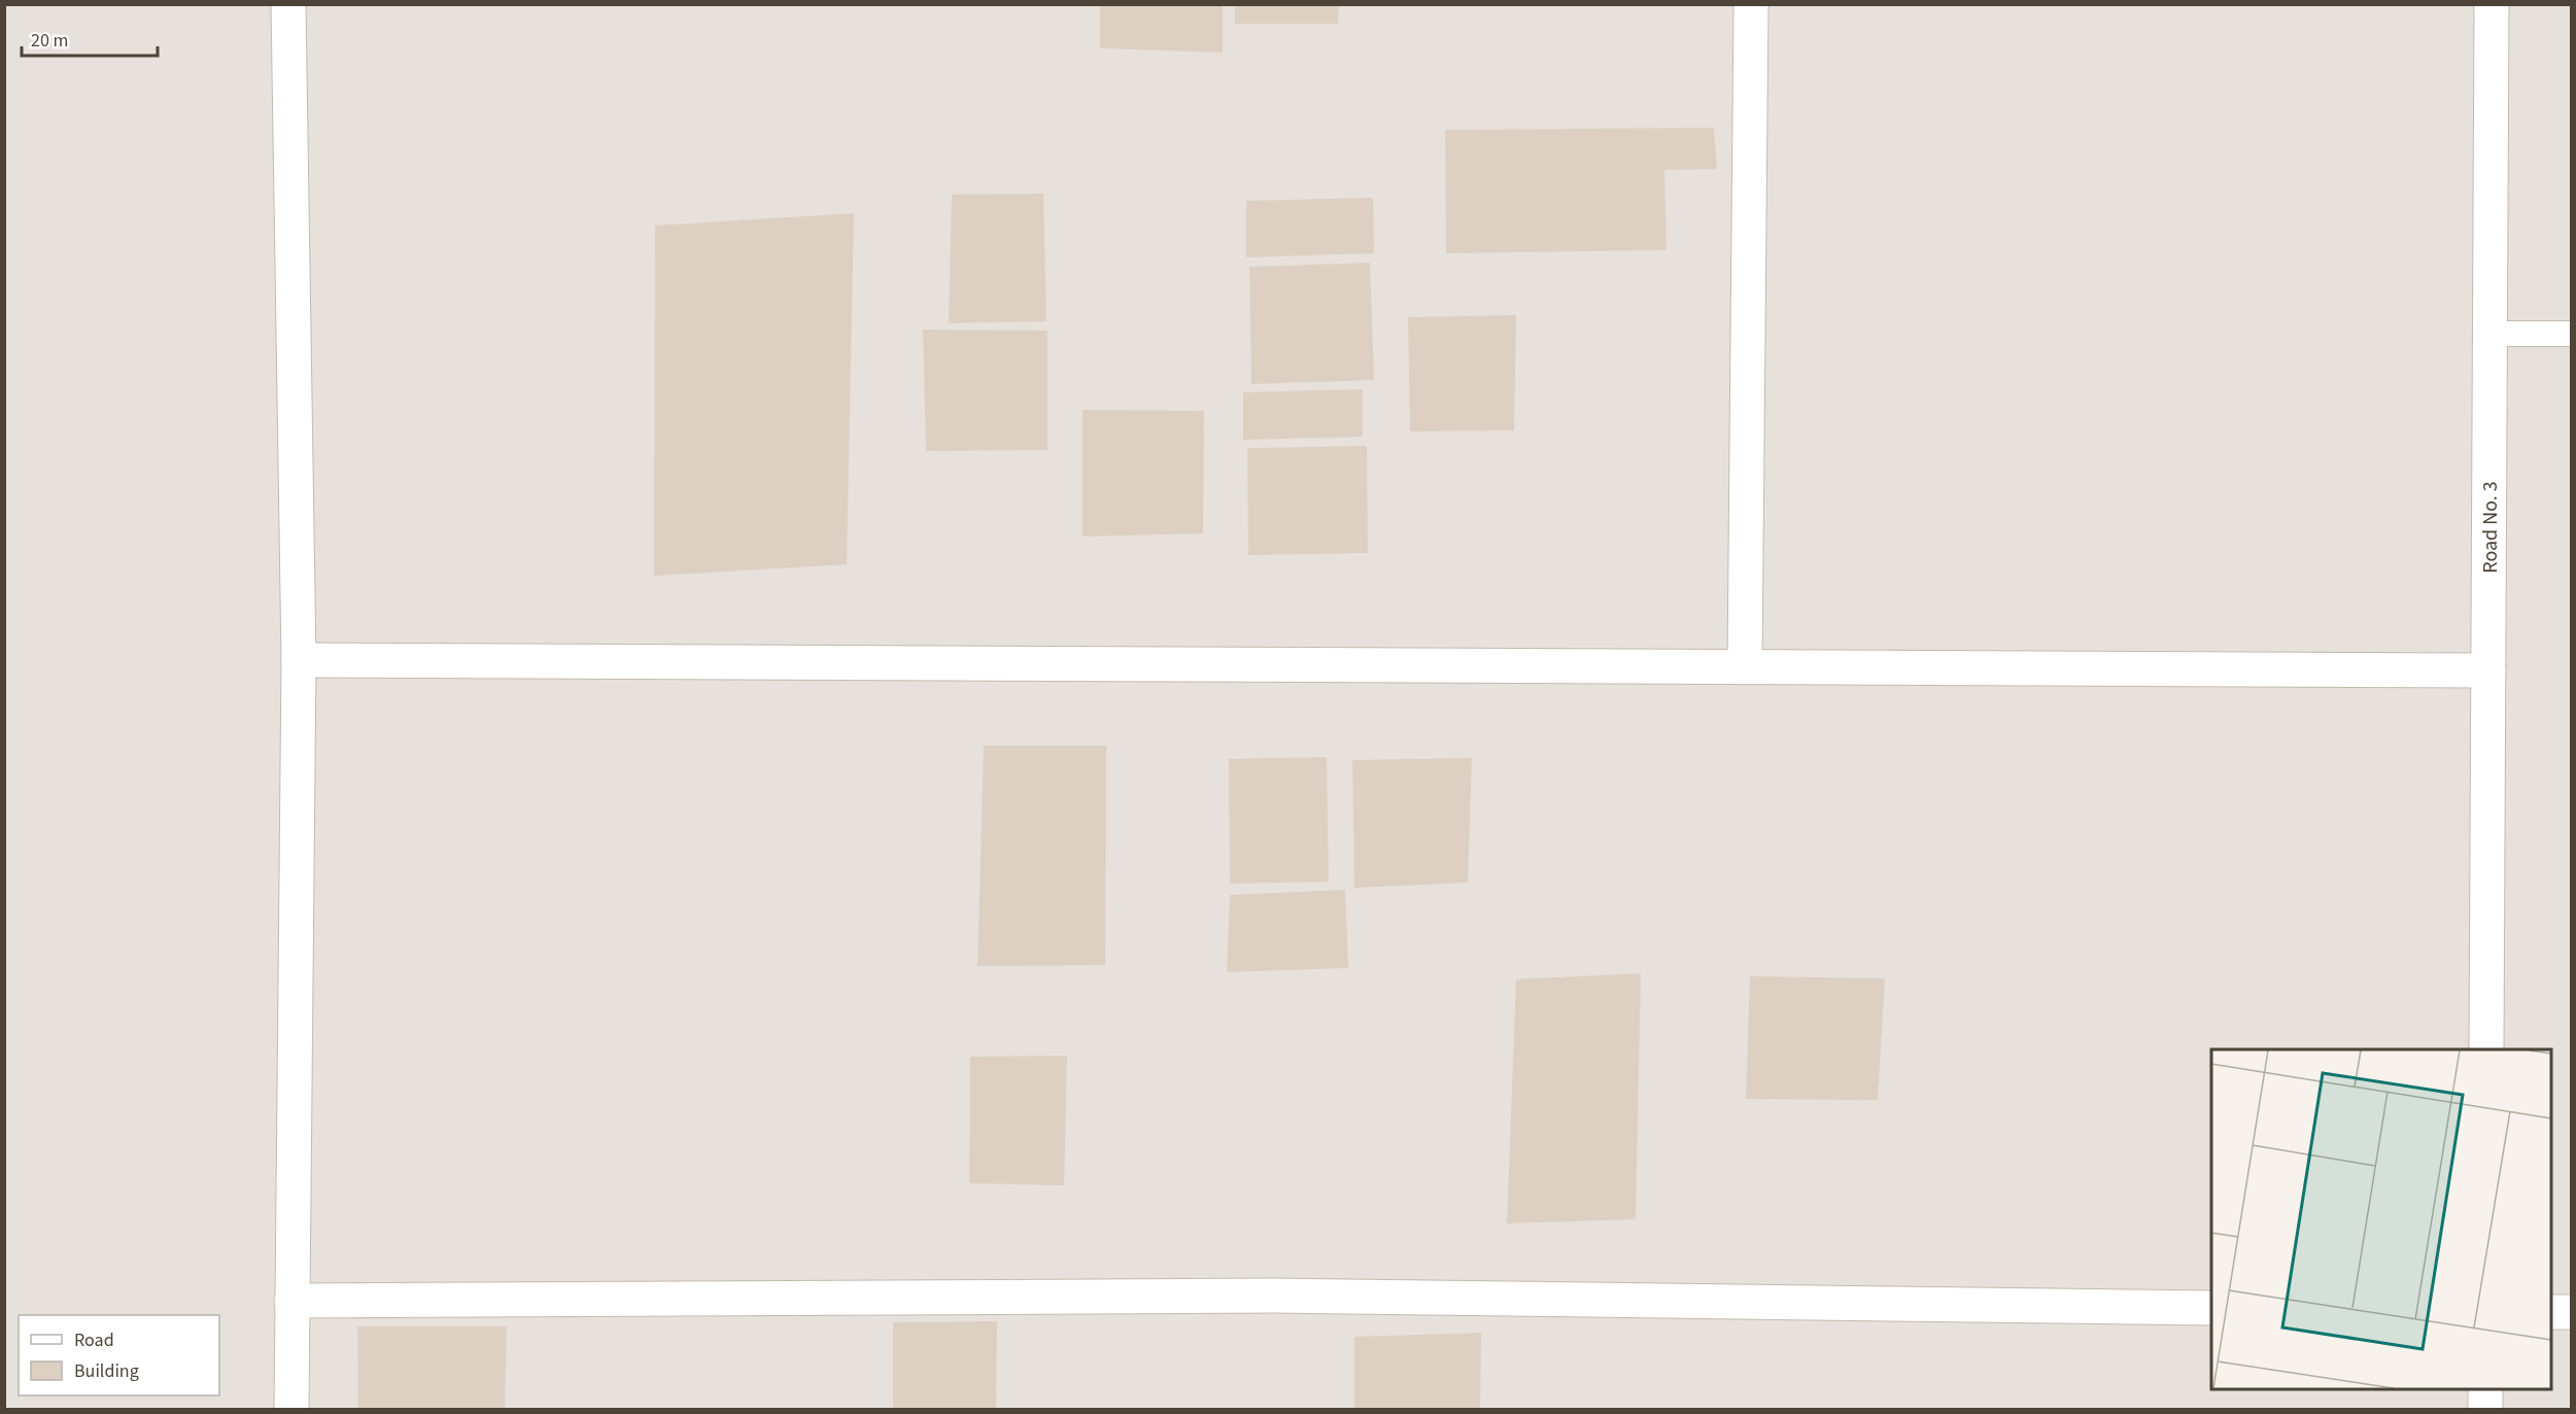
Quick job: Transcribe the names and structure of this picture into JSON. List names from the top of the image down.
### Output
{
  "streets": {
    "street": ["Road No. 3"]
  },
  "legend": ["Road", "Building"],
  "scale_bar": "20 m"
}
